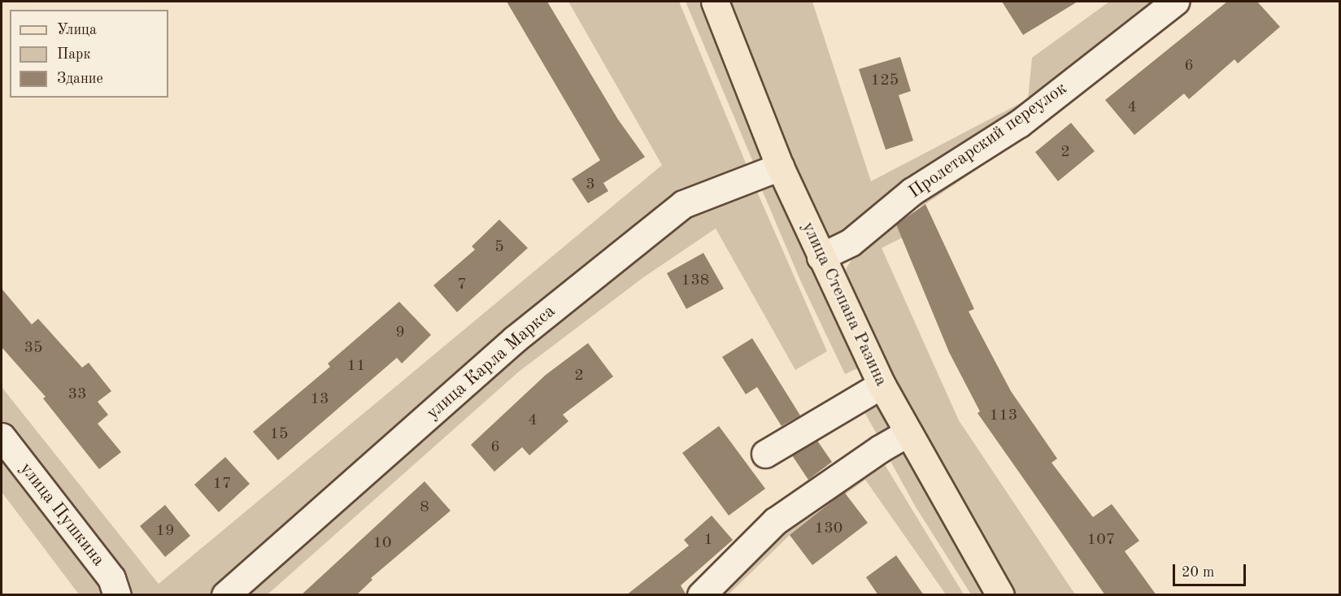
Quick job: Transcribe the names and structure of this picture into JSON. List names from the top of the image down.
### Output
{
  "streets": {
    "main road": ["улица Степана Разина"],
    "street": ["Пролетарский переулок", "улица Карла Маркса", "улица Пушкина"]
  },
  "crossings": [
    ["Пролетарский переулок", "улица Степана Разина"],
    ["улица Степана Разина", "улица Карла Маркса"]
  ],
  "house_numbers": [
    "6",
    "125",
    "4",
    "2",
    "3",
    "5",
    "138",
    "7",
    "9",
    "35",
    "11",
    "2",
    "33",
    "13",
    "113",
    "4",
    "15",
    "6",
    "17",
    "8",
    "130",
    "19",
    "1",
    "107",
    "10"
  ],
  "legend": ["Улица", "Парк", "Здание"],
  "scale_bar": "20 m"
}
